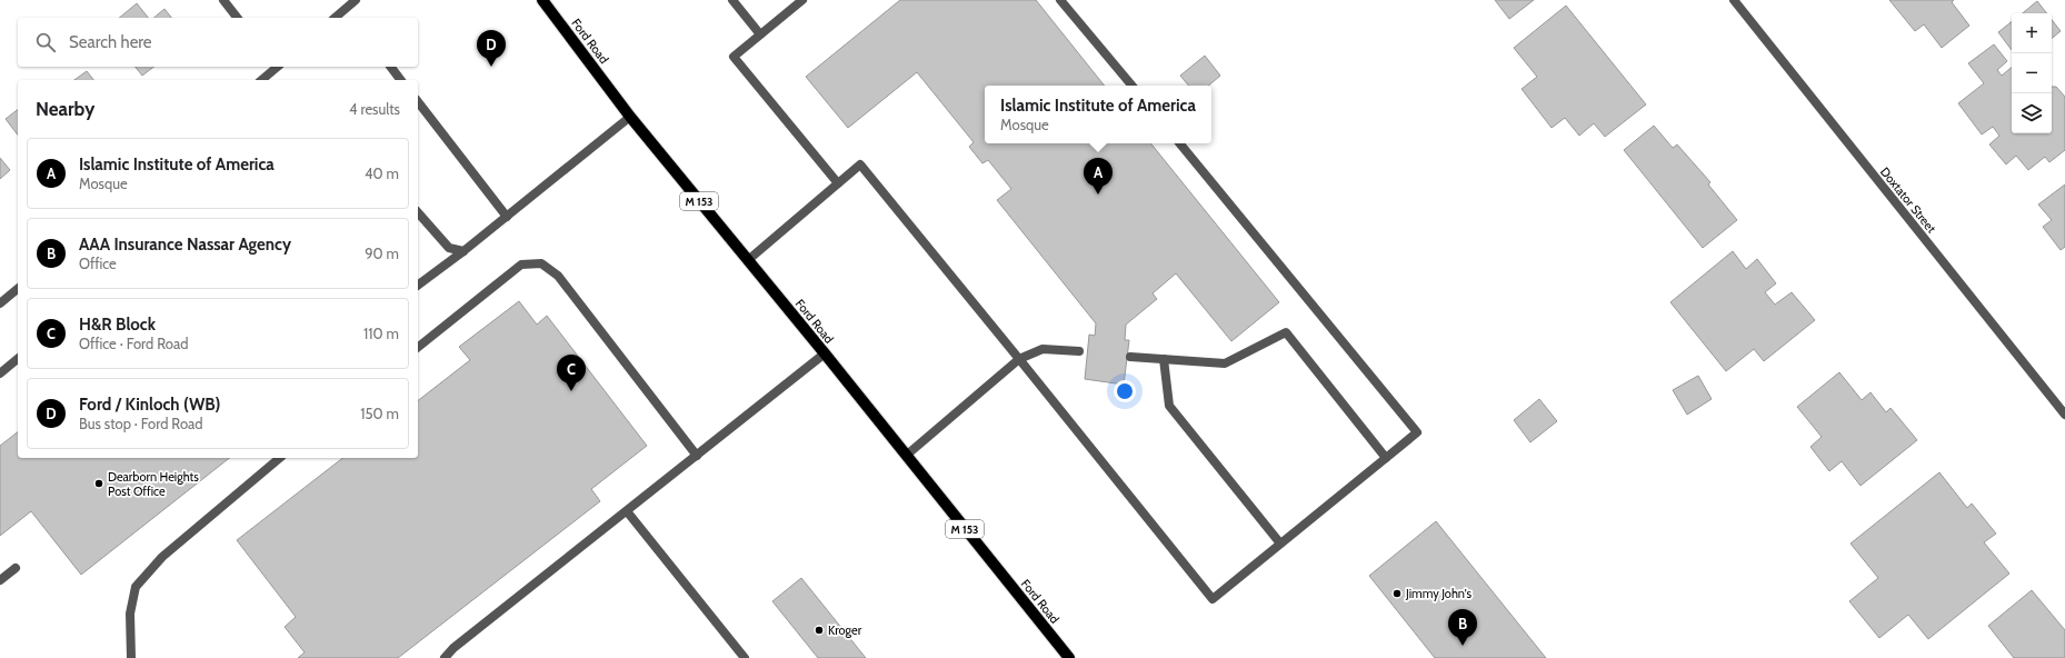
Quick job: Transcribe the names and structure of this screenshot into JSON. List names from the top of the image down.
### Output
{
  "streets": {
    "main road": ["Ford Road", "M 153"],
    "street": ["Doxtator Street"]
  },
  "places": ["Dearborn Heights Post Office", "Jimmy John's", "Kroger"],
  "page": {
    "map_buttons": ["+", "−"],
    "search": "Search here",
    "pins": [
      "D",
      "A",
      "C",
      "B"
    ],
    "heading": ["Nearby", "4 results"],
    "popup": ["Islamic Institute of America", "Mosque"],
    "list": [
      {
        "mark": "A",
        "name": "Islamic Institute of America",
        "note": "Mosque",
        "value": "40 m"
      },
      {
        "mark": "B",
        "name": "AAA Insurance Nassar Agency",
        "note": "Office",
        "value": "90 m"
      },
      {
        "mark": "C",
        "name": "H&R Block",
        "note": "Office · Ford Road",
        "value": "110 m"
      },
      {
        "mark": "D",
        "name": "Ford / Kinloch (WB)",
        "note": "Bus stop · Ford Road",
        "value": "150 m"
      }
    ]
  }
}
